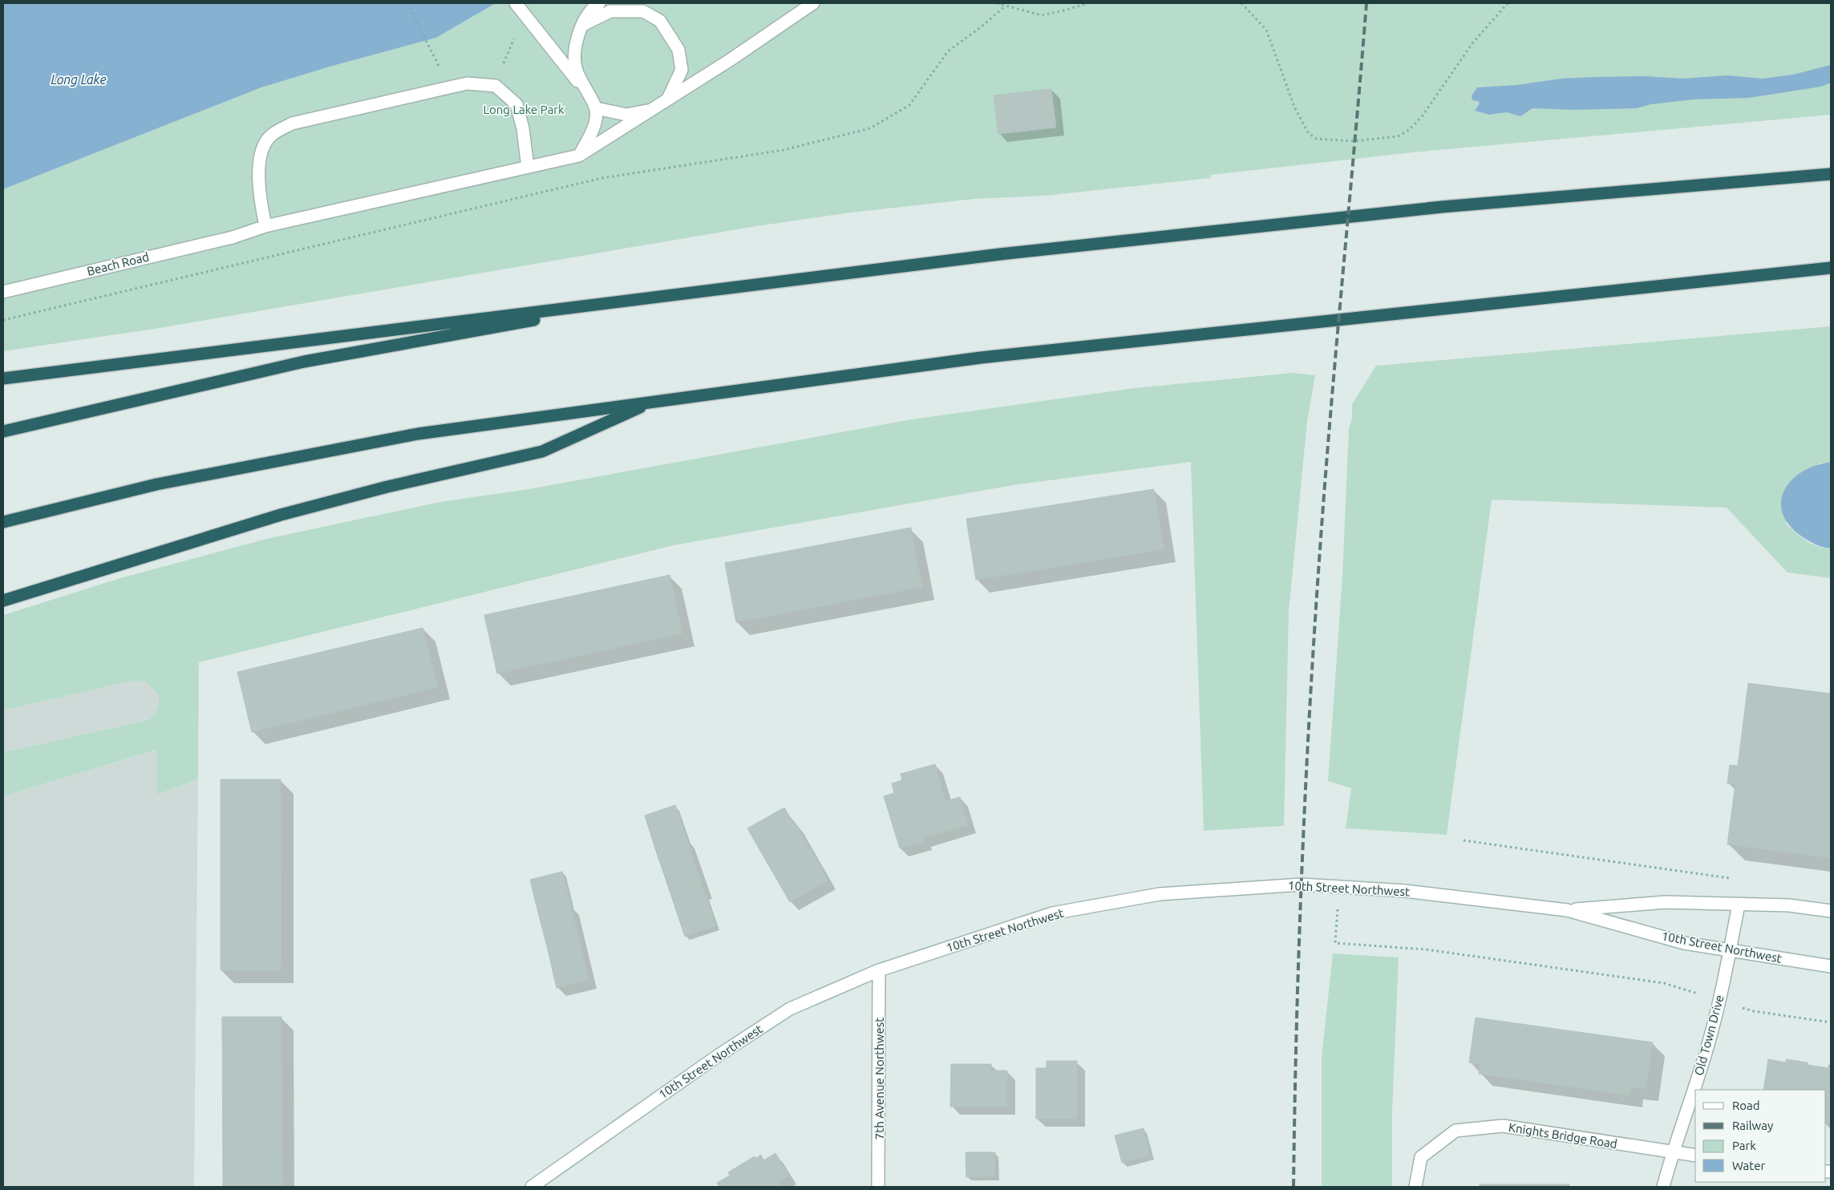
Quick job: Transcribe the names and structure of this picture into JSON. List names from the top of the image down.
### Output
{
  "streets": {
    "street": [
      "Beach Road",
      "10th Street Northwest",
      "Old Town Drive",
      "7th Avenue Northwest",
      "Knights Bridge Road"
    ]
  },
  "crossings": [
    ["10th Street Northwest", "Old Town Drive"],
    ["10th Street Northwest", "7th Avenue Northwest"],
    ["Old Town Drive", "Knights Bridge Road"]
  ],
  "water": ["Long Lake"],
  "parks": ["Long Lake Park"],
  "legend": [
    "Road",
    "Railway",
    "Park",
    "Water"
  ]
}
